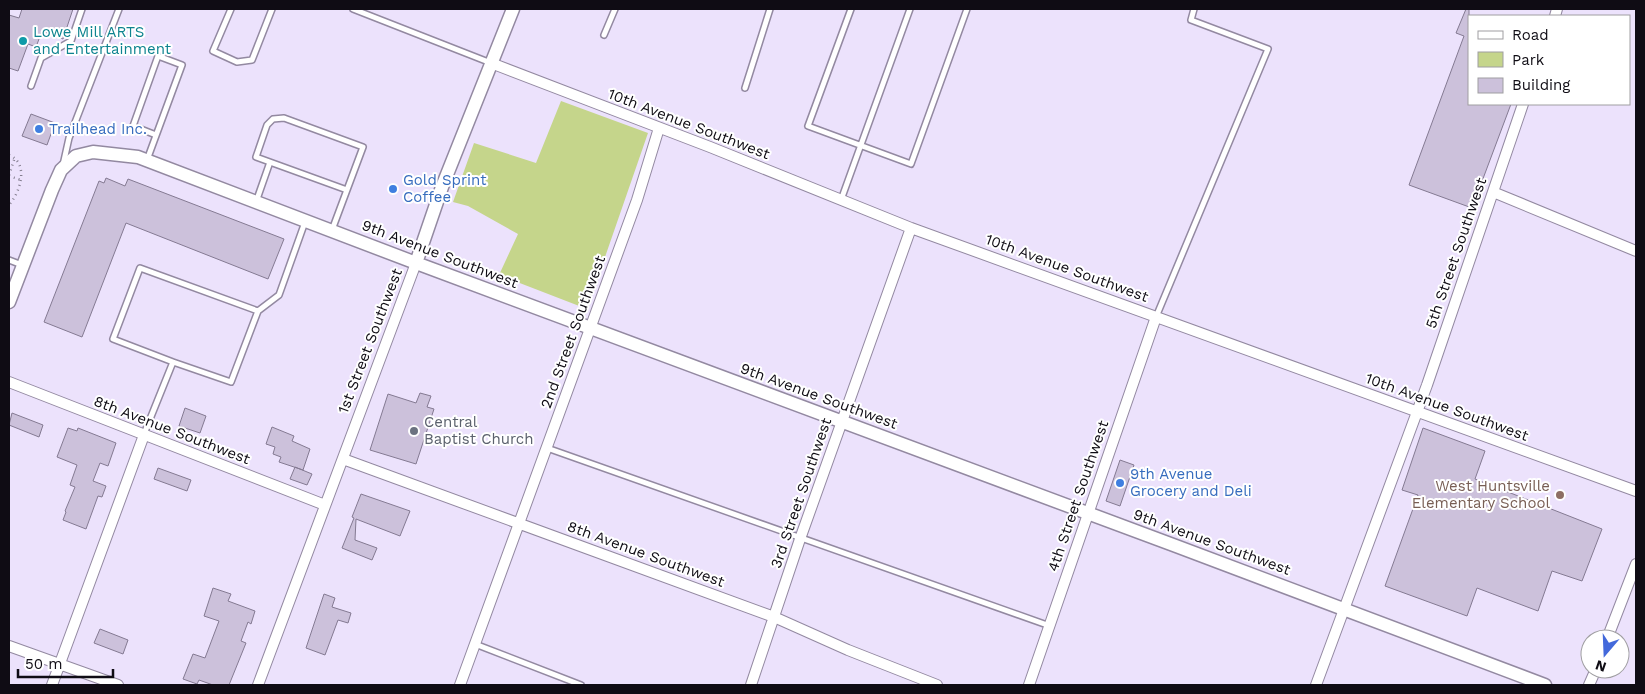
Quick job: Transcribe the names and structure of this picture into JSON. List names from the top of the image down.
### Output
{
  "streets": {
    "street": [
      "10th Avenue Southwest",
      "5th Street Southwest",
      "9th Avenue Southwest",
      "2nd Street Southwest",
      "1st Street Southwest",
      "8th Avenue Southwest",
      "3rd Street Southwest",
      "4th Street Southwest"
    ]
  },
  "crossings": [
    ["10th Avenue Southwest", "5th Street Southwest"],
    ["10th Avenue Southwest", "2nd Street Southwest"],
    ["10th Avenue Southwest", "1st Street Southwest"],
    ["10th Avenue Southwest", "3rd Street Southwest"],
    ["10th Avenue Southwest", "4th Street Southwest"],
    ["5th Street Southwest", "9th Avenue Southwest"],
    ["9th Avenue Southwest", "2nd Street Southwest"],
    ["9th Avenue Southwest", "1st Street Southwest"],
    ["9th Avenue Southwest", "3rd Street Southwest"],
    ["9th Avenue Southwest", "4th Street Southwest"],
    ["2nd Street Southwest", "8th Avenue Southwest"],
    ["1st Street Southwest", "8th Avenue Southwest"],
    ["8th Avenue Southwest", "3rd Street Southwest"]
  ],
  "places": [
    "Lowe Mill ARTS and Entertainment",
    "Trailhead Inc.",
    "Gold Sprint Coffee",
    "Central Baptist Church",
    "9th Avenue Grocery and Deli",
    "West Huntsville Elementary School"
  ],
  "legend": ["Road", "Park", "Building"],
  "scale_bar": "50 m",
  "north": "bottom"
}
